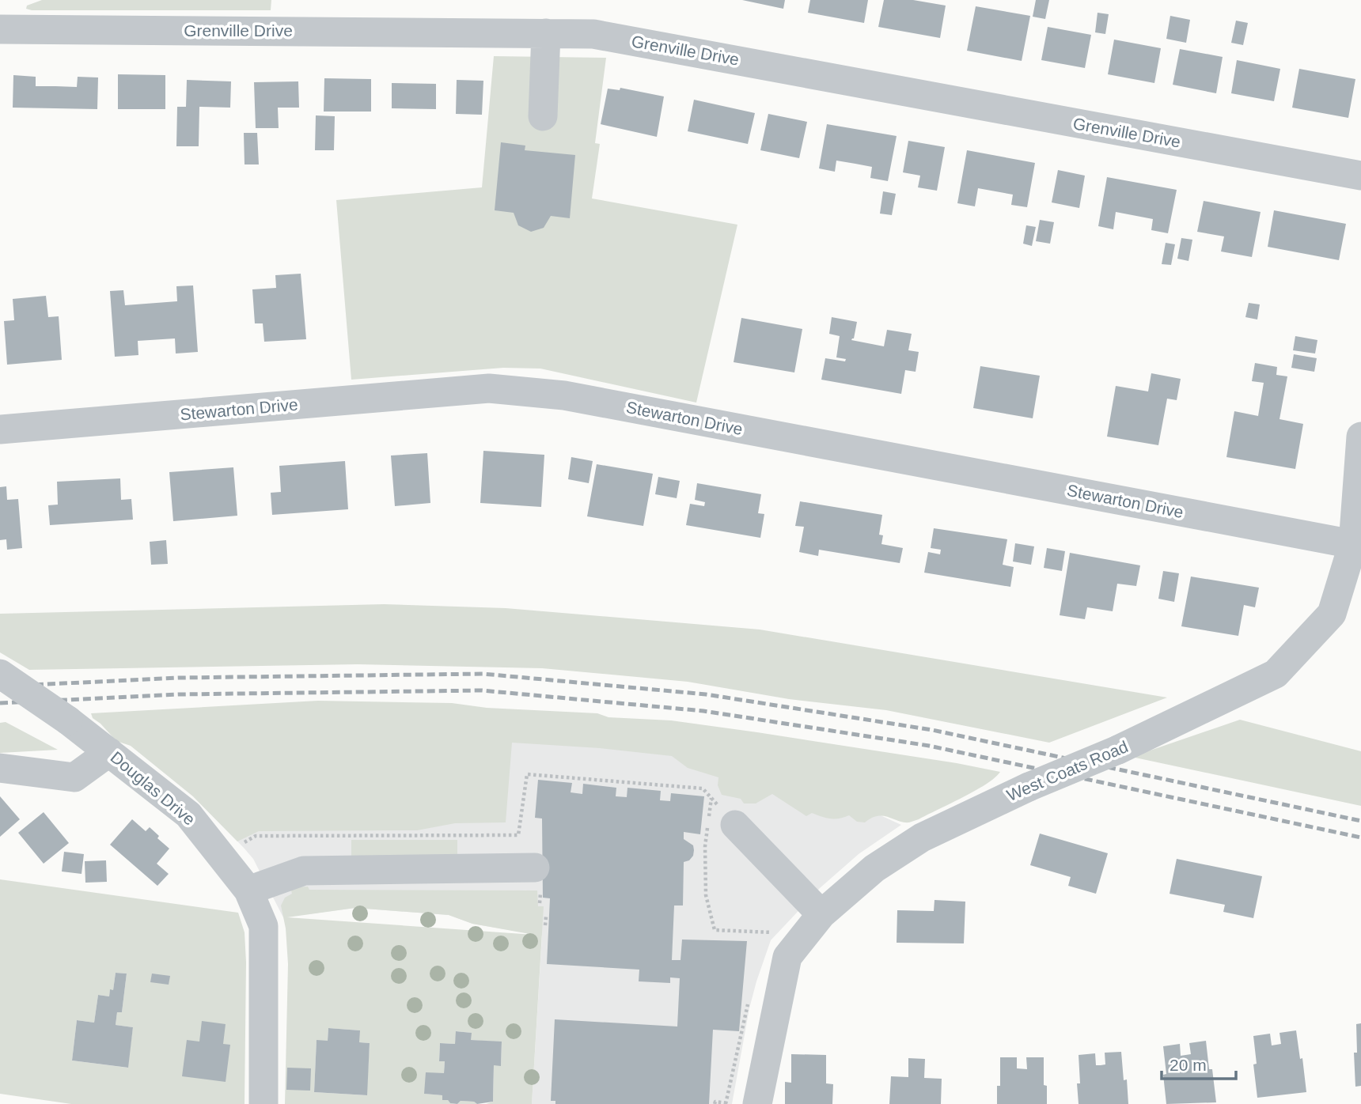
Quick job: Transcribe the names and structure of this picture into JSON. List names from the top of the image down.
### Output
{
  "streets": {
    "street": [
      "Grenville Drive",
      "Stewarton Drive",
      "West Coats Road",
      "Douglas Drive"
    ]
  },
  "crossings": [
    ["Stewarton Drive", "West Coats Road"]
  ],
  "scale_bar": "20 m"
}
